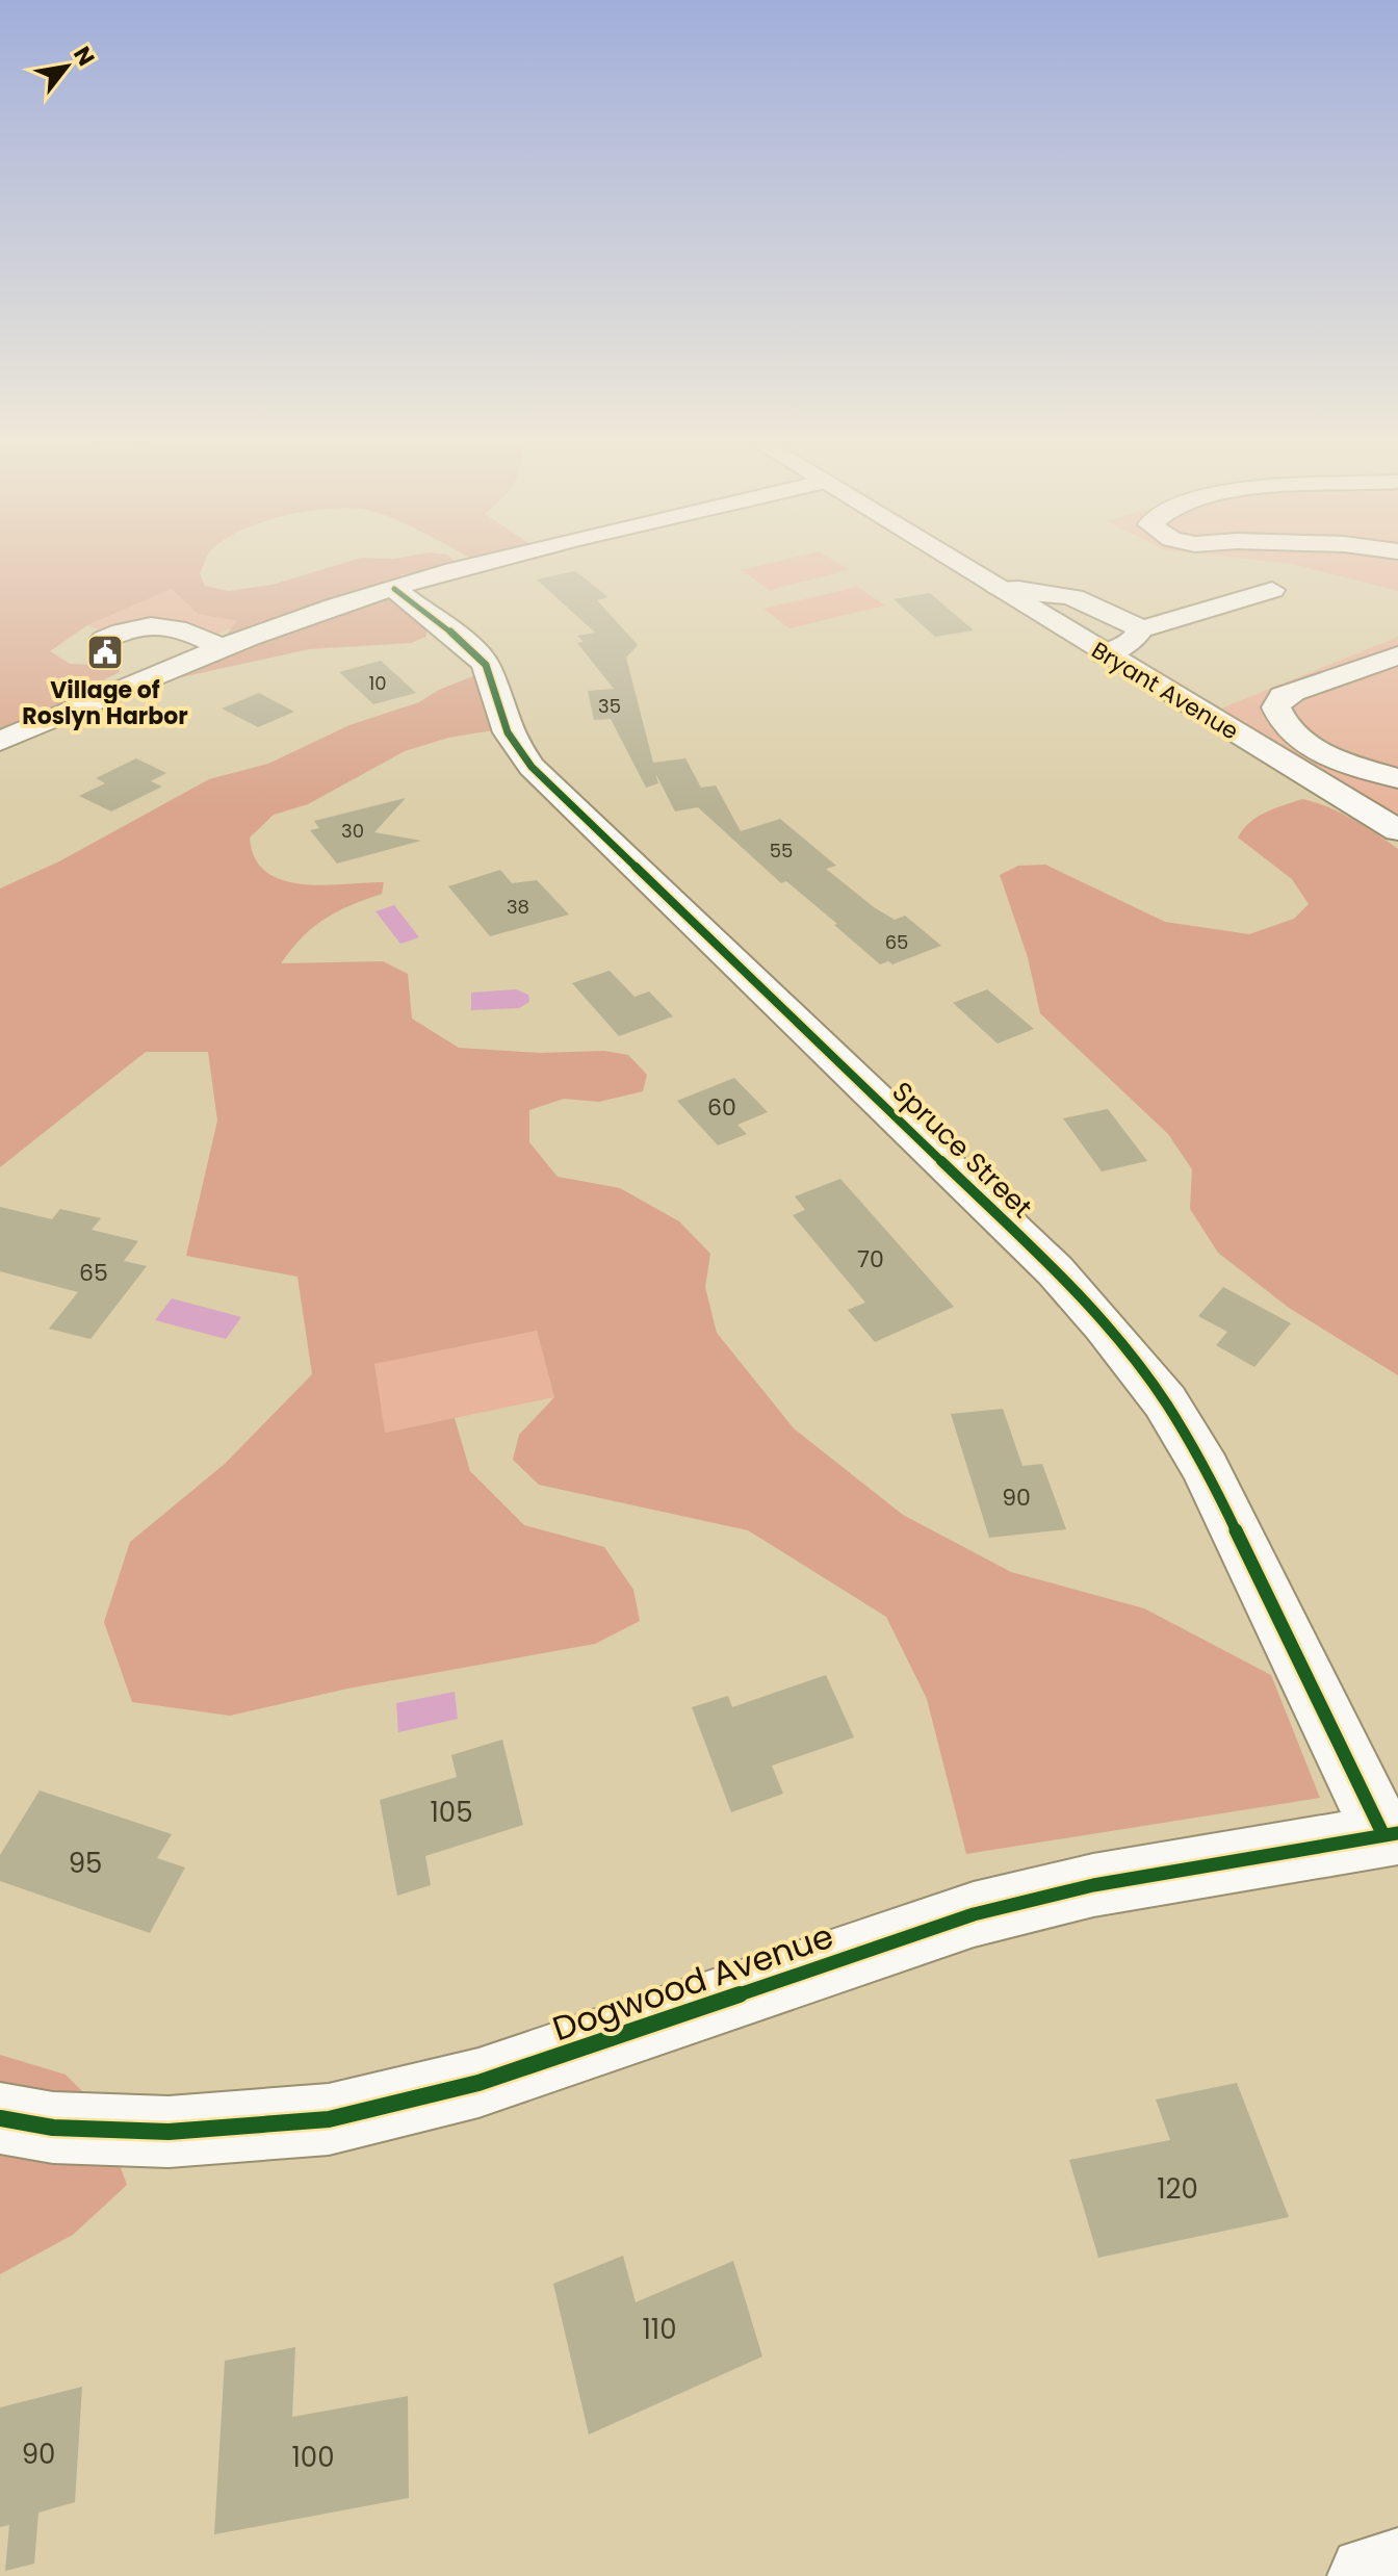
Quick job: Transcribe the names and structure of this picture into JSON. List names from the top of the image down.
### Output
{
  "streets": {
    "street": ["Bryant Avenue", "Spruce Street", "Dogwood Avenue"]
  },
  "crossings": [
    ["Spruce Street", "Dogwood Avenue"]
  ],
  "places": {
    "public building": ["Village of Roslyn Harbor"]
  },
  "house_numbers": [
    "10",
    "35",
    "30",
    "55",
    "38",
    "65",
    "60",
    "70",
    "65",
    "90",
    "105",
    "95",
    "120",
    "110",
    "90",
    "100"
  ],
  "north": "top right"
}
